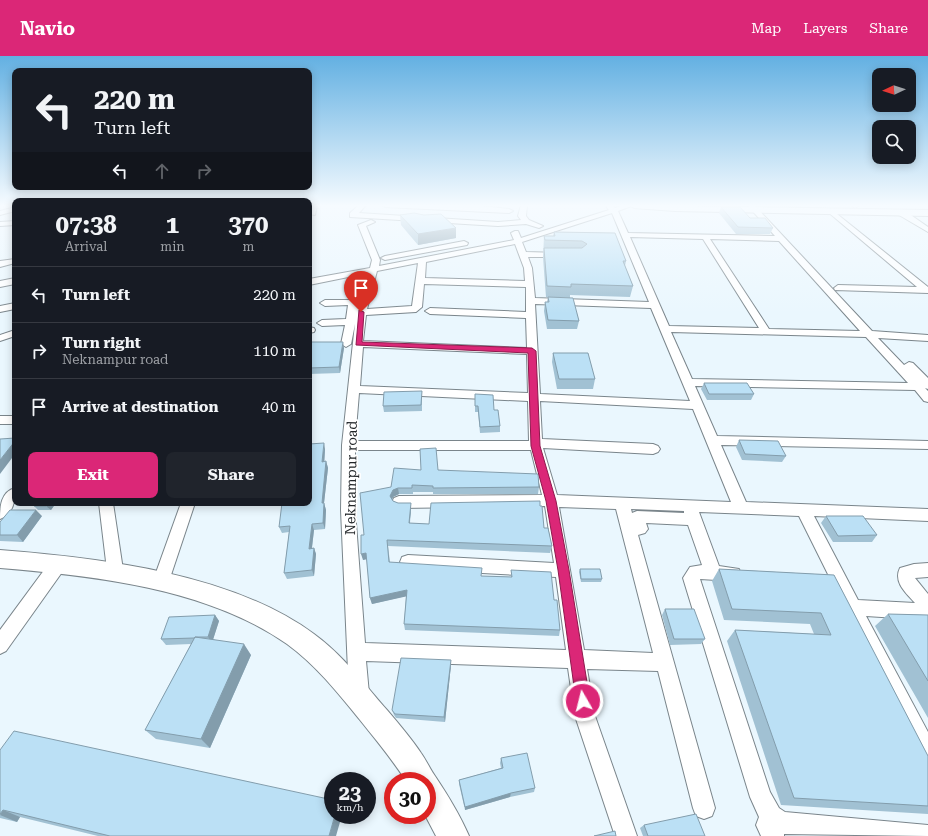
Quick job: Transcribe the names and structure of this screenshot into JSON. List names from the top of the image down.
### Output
{
  "streets": {
    "street": ["Neknampur road"]
  },
  "north": "left",
  "page": {
    "header": "Navio",
    "nav": ["Map", "Layers", "Share"],
    "turn": ["220 m", "Turn left"],
    "eta": [
      "07:38",
      "Arrival",
      "1",
      "min",
      "370",
      "m"
    ],
    "list": [
      {
        "name": "Turn left",
        "value": "220 m"
      },
      {
        "name": "Turn right",
        "note": "Neknampur road",
        "value": "110 m"
      },
      {
        "name": "Arrive at destination",
        "value": "40 m"
      }
    ],
    "buttons": ["Exit", "Share"],
    "speed": "23 km/h",
    "limit": "30"
  }
}
